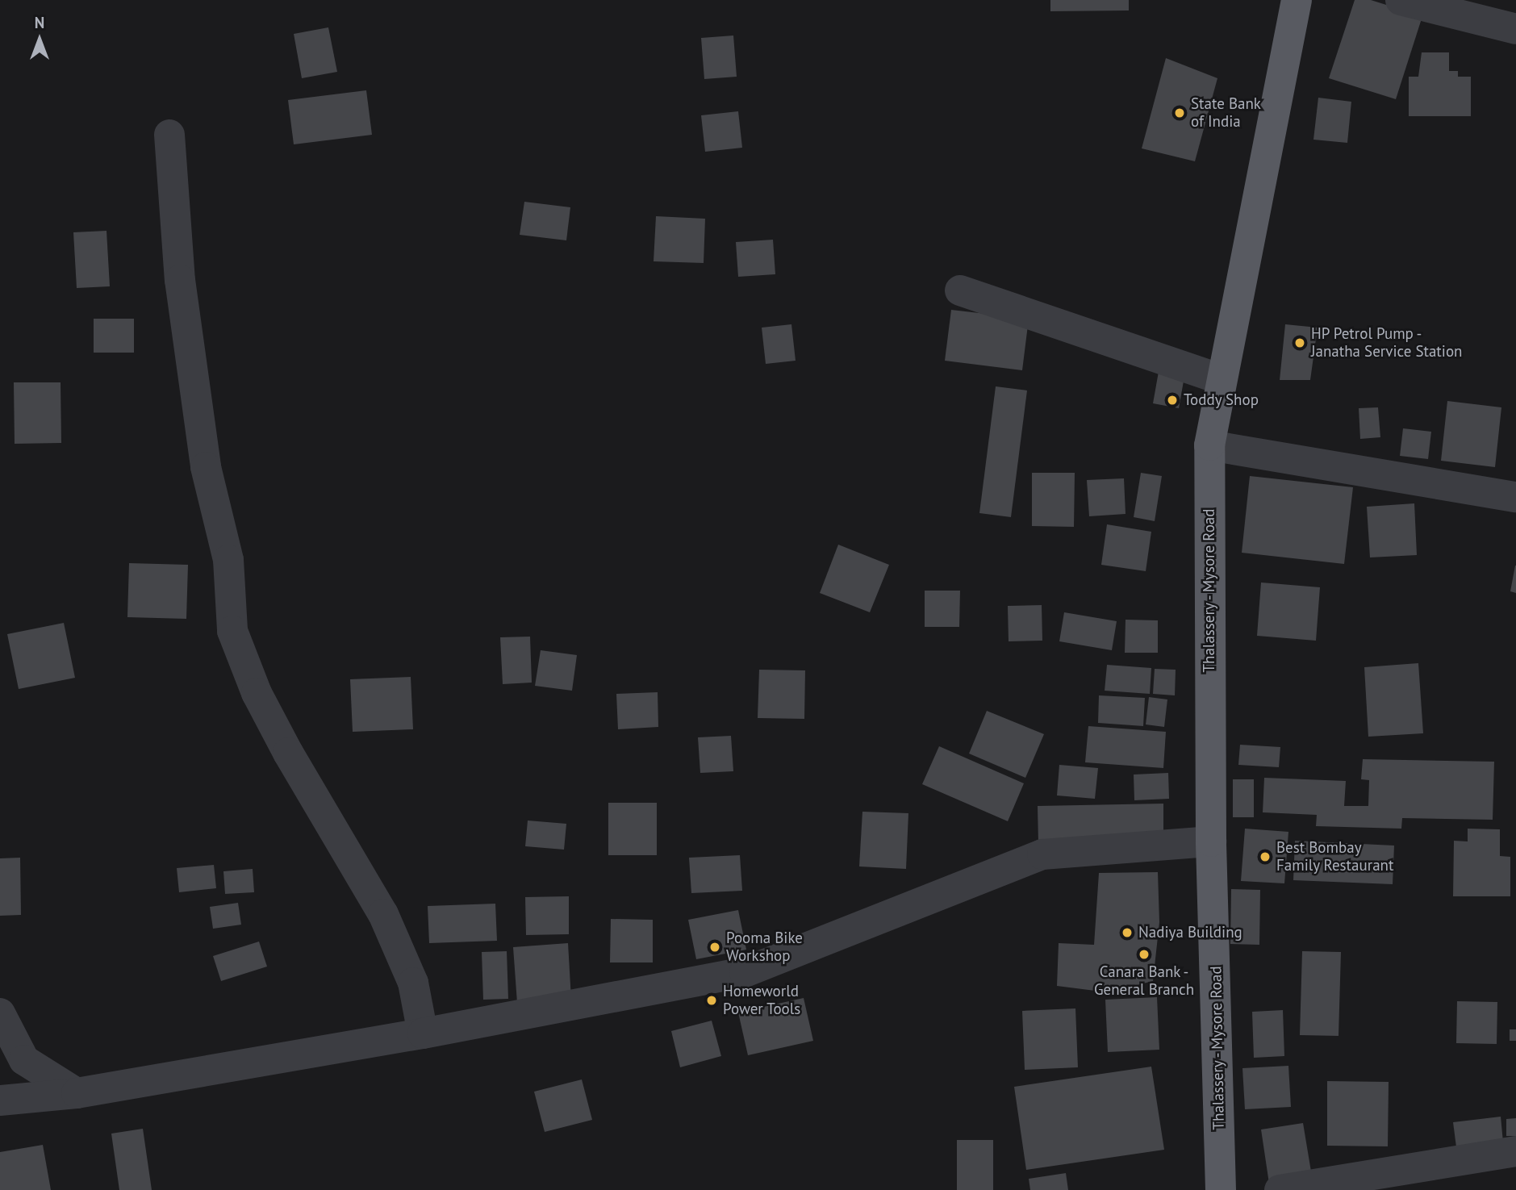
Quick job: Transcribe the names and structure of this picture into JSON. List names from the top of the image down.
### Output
{
  "streets": {
    "main road": ["Thalassery - Mysore Road"]
  },
  "places": [
    "State Bank of India",
    "HP Petrol Pump - Janatha Service Station",
    "Toddy Shop",
    "Best Bombay Family Restaurant",
    "Nadiya Building",
    "Pooma Bike Workshop",
    "Canara Bank - General Branch",
    "Homeworld Power Tools"
  ],
  "north": "top"
}
